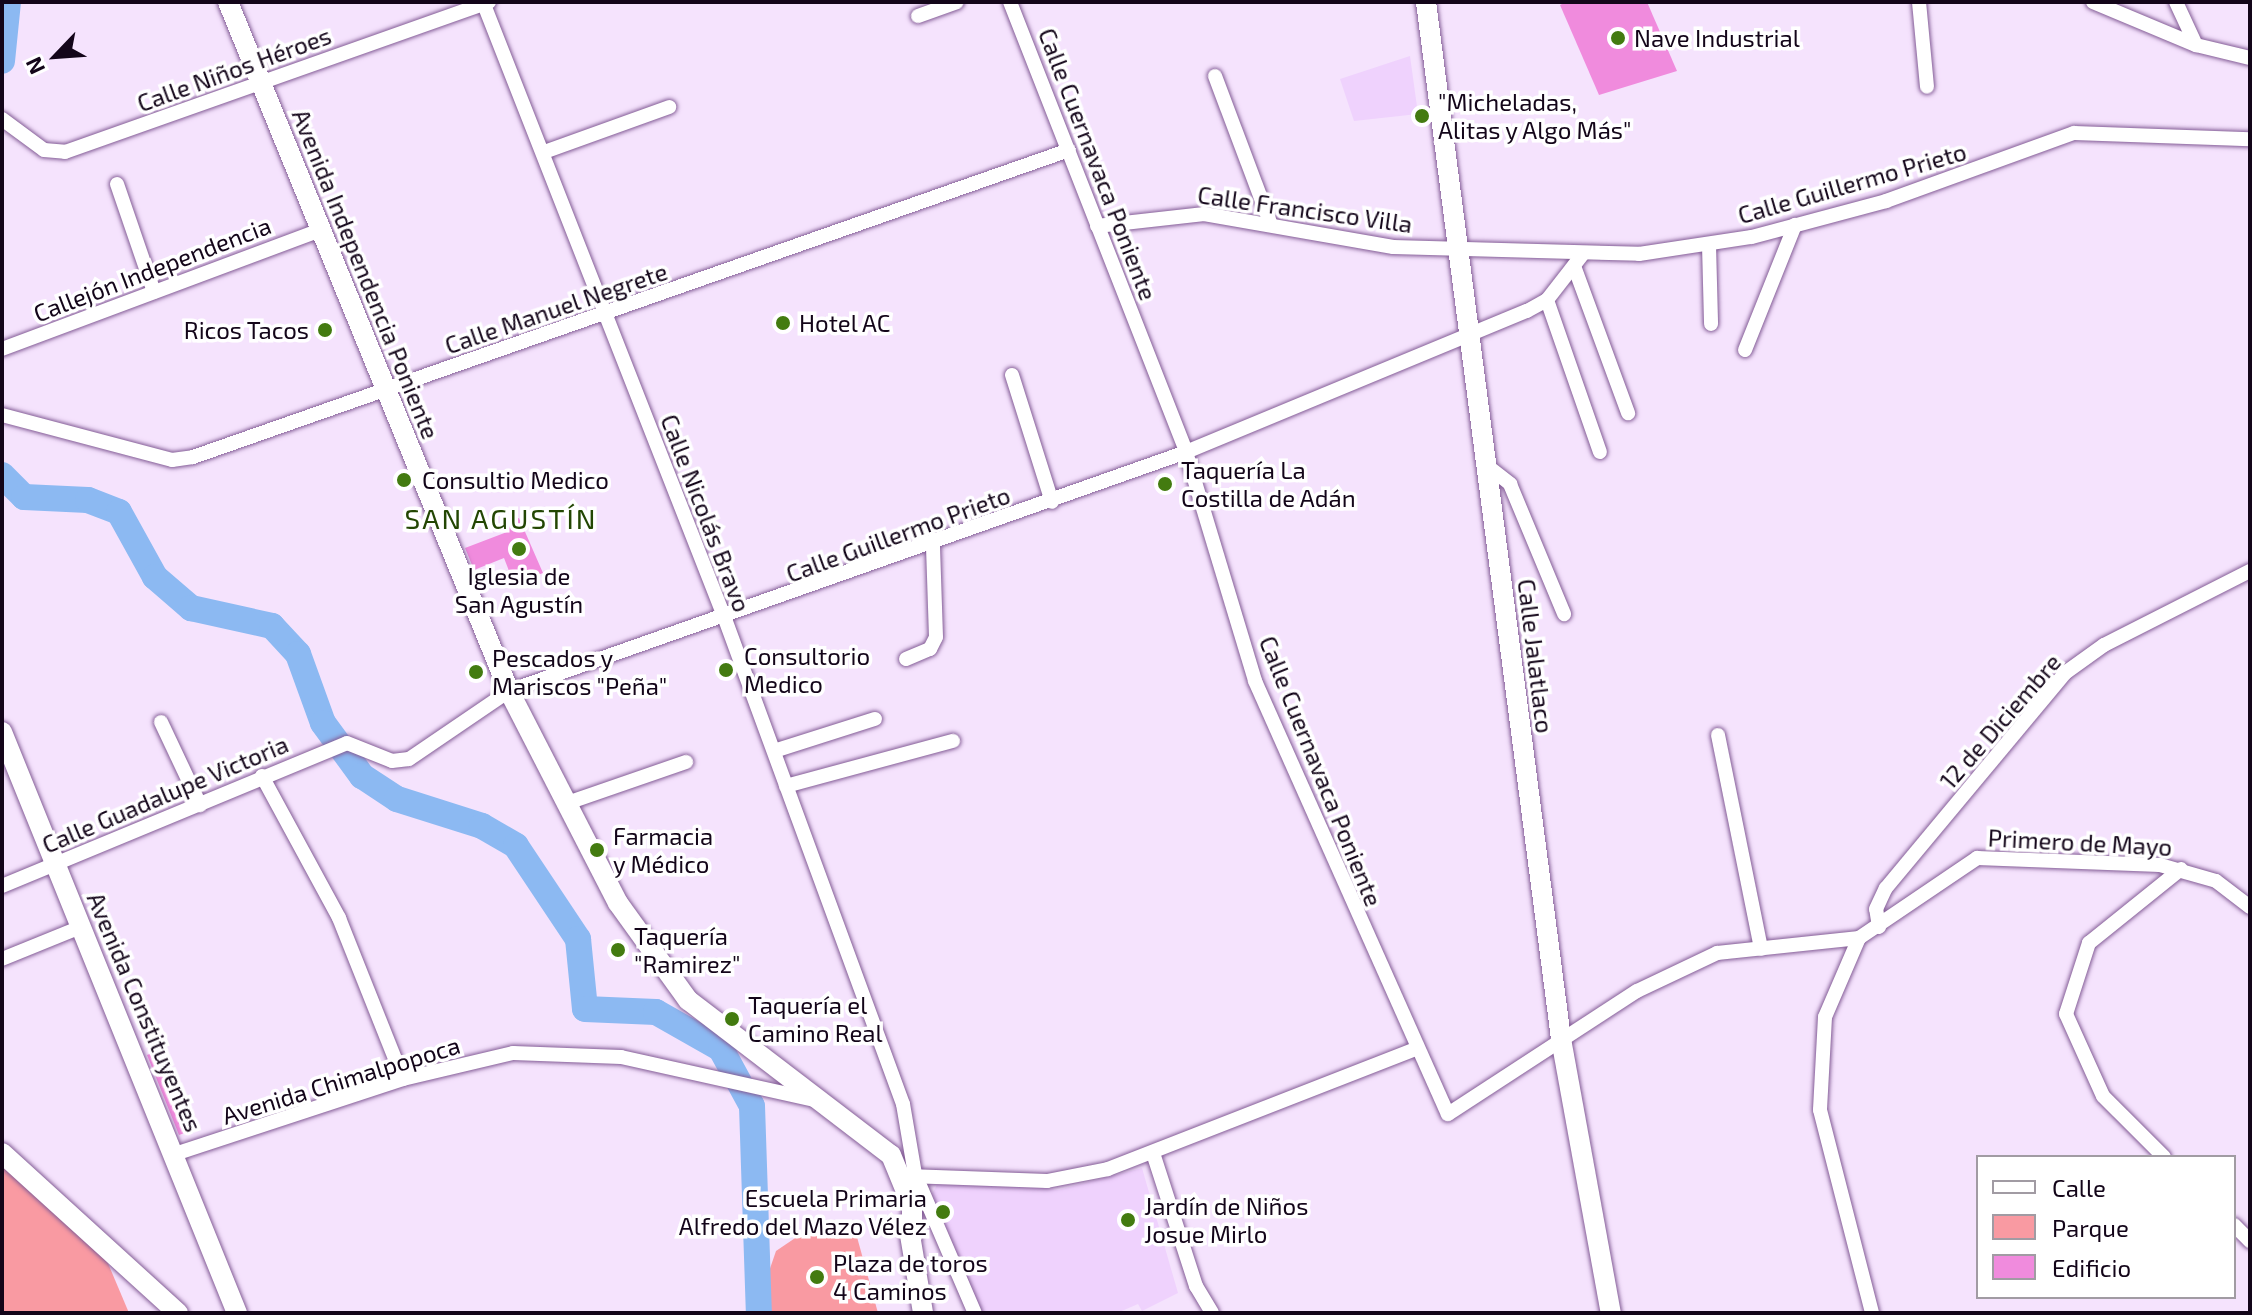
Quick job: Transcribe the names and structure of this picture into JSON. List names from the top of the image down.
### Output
{
  "streets": {
    "main road": ["Avenida Independencia Poniente", "Calle Jalatlaco", "Avenida Constituyentes"],
    "street": [
      "Calle Niños Héroes",
      "Calle Cuernavaca Poniente",
      "Calle Guillermo Prieto",
      "Calle Francisco Villa",
      "Callejón Independencia",
      "Calle Manuel Negrete",
      "Calle Nicolás Bravo",
      "12 de Diciembre",
      "Calle Guadalupe Victoria",
      "Primero de Mayo",
      "Avenida Chimalpopoca"
    ]
  },
  "crossings": [
    ["Calle Niños Héroes", "Avenida Independencia Poniente"],
    ["Calle Niños Héroes", "Calle Nicolás Bravo"],
    ["Calle Cuernavaca Poniente", "Calle Guillermo Prieto"],
    ["Calle Cuernavaca Poniente", "Calle Francisco Villa"],
    ["Calle Cuernavaca Poniente", "Calle Manuel Negrete"],
    ["Calle Cuernavaca Poniente", "Calle Jalatlaco"],
    ["Calle Cuernavaca Poniente", "Primero de Mayo"],
    ["Calle Guillermo Prieto", "Calle Francisco Villa"],
    ["Calle Guillermo Prieto", "Avenida Independencia Poniente"],
    ["Calle Guillermo Prieto", "Calle Nicolás Bravo"],
    ["Calle Guillermo Prieto", "Calle Jalatlaco"],
    ["Calle Guillermo Prieto", "Calle Guadalupe Victoria"],
    ["Calle Francisco Villa", "Calle Jalatlaco"],
    ["Callejón Independencia", "Avenida Independencia Poniente"],
    ["Avenida Independencia Poniente", "Calle Manuel Negrete"],
    ["Avenida Independencia Poniente", "Calle Nicolás Bravo"],
    ["Avenida Independencia Poniente", "Avenida Chimalpopoca"],
    ["Calle Manuel Negrete", "Calle Nicolás Bravo"],
    ["Calle Jalatlaco", "Primero de Mayo"],
    ["12 de Diciembre", "Primero de Mayo"],
    ["Calle Guadalupe Victoria", "Avenida Constituyentes"],
    ["Avenida Constituyentes", "Avenida Chimalpopoca"]
  ],
  "districts": ["SAN AGUSTÍN"],
  "places": [
    "Nave Industrial",
    "\"Micheladas, Alitas y Algo Más\"",
    "Hotel AC",
    "Ricos Tacos",
    "Consultio Medico",
    "Taquería La Costilla de Adán",
    "Iglesia de San Agustín",
    "Consultorio Medico",
    "Pescados y Mariscos \"Peña\"",
    "Farmacia y Médico",
    "Taquería \"Ramirez\"",
    "Taquería el Camino Real",
    "Escuela Primaria Alfredo del Mazo Vélez",
    "Jardín de Niños Josue Mirlo",
    "Plaza de toros 4 Caminos"
  ],
  "legend": ["Calle", "Parque", "Edificio"],
  "north": "bottom left"
}
